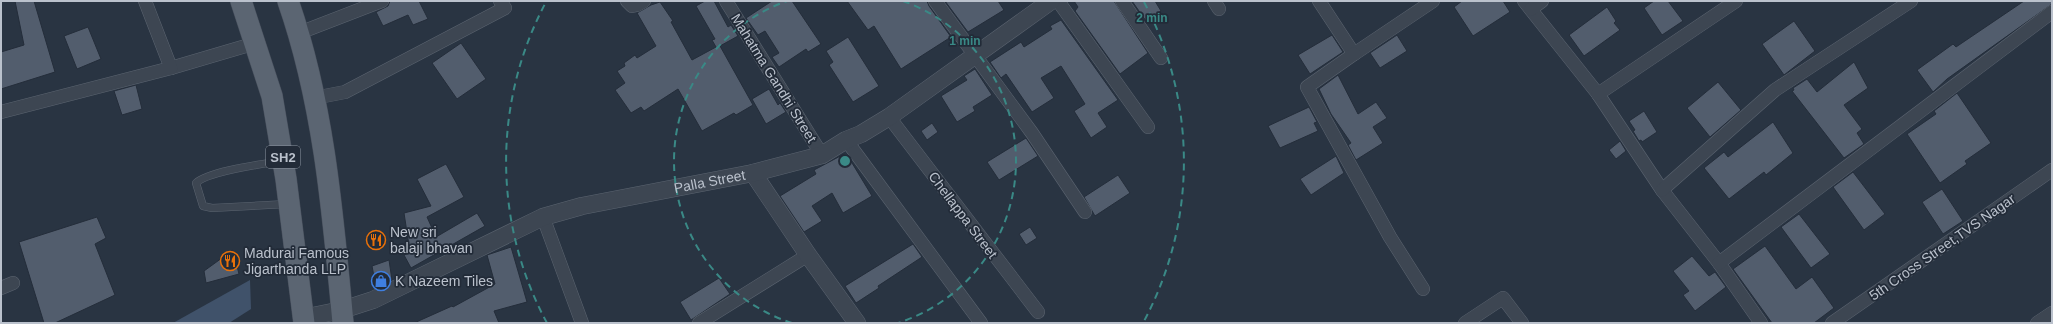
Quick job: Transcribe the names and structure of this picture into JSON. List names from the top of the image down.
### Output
{
  "streets": {
    "main road": ["SH2"],
    "street": [
      "Mahatma Gandhi Street",
      "Palla Street",
      "Chellappa Street",
      "5th Cross Street,TVS Nagar"
    ]
  },
  "crossings": [
    ["Mahatma Gandhi Street", "Palla Street"],
    ["SH2", "Palla Street"],
    ["Palla Street", "Chellappa Street"]
  ],
  "places": {
    "restaurant": ["New sri balaji bhavan", "Madurai Famous Jigarthanda LLP"],
    "shop": ["K Nazeem Tiles"]
  },
  "rings": ["2 min", "1 min"]
}
